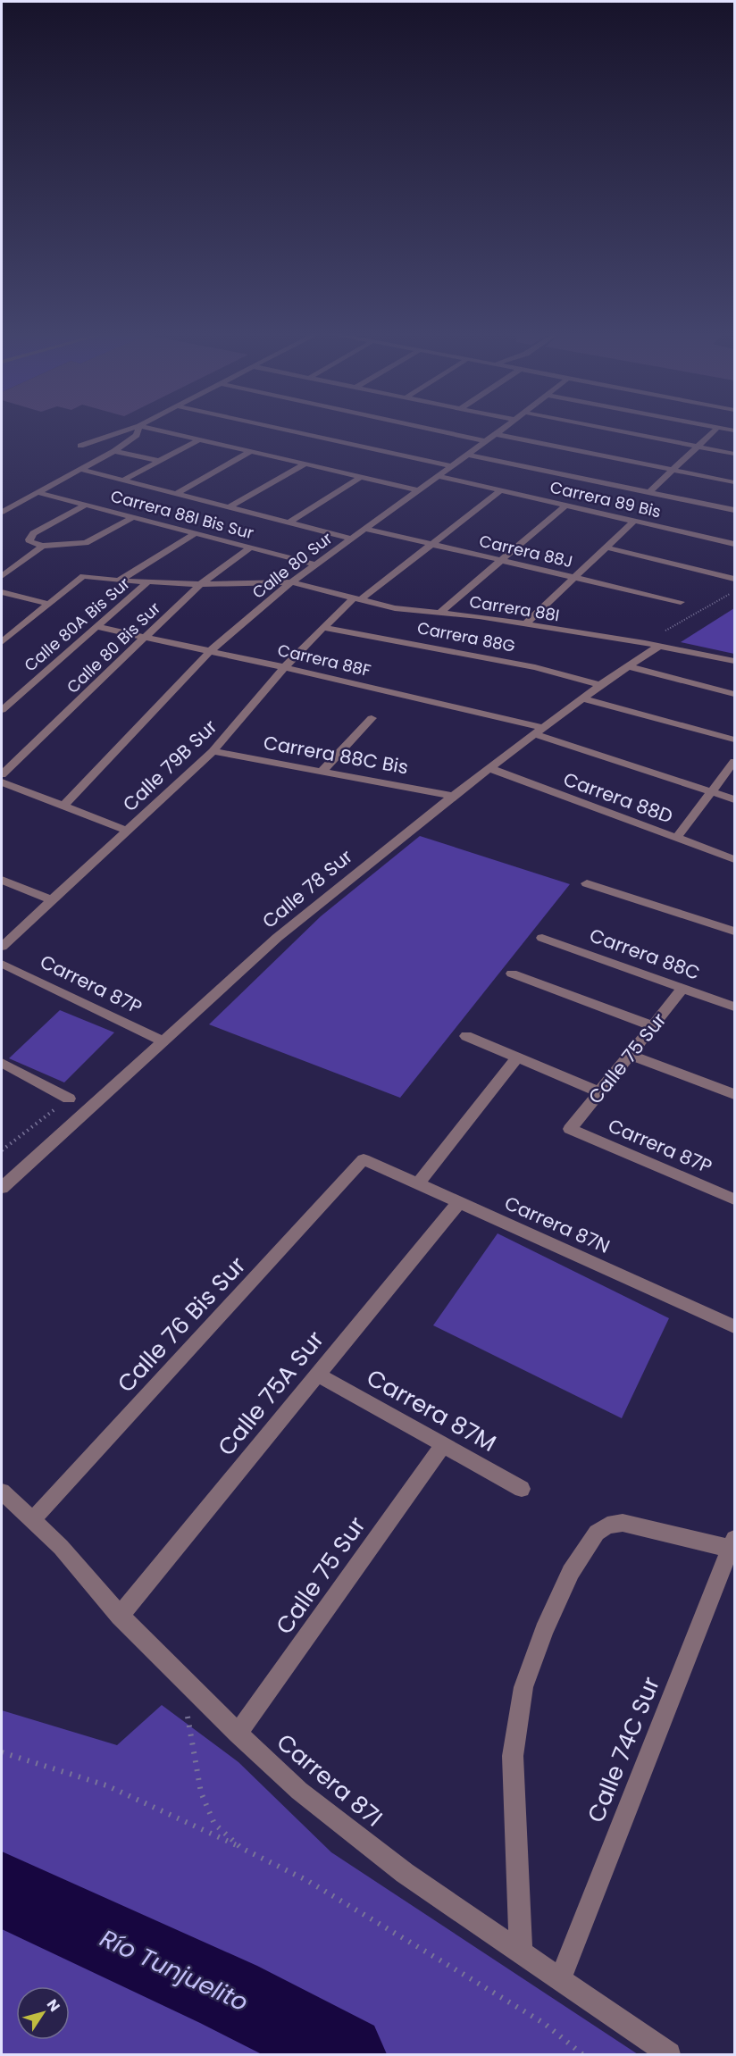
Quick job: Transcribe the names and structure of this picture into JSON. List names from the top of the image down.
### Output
{
  "streets": {
    "street": [
      "Carrera 89 Bis",
      "Carrera 88I Bis Sur",
      "Carrera 88J",
      "Calle 80 Sur",
      "Carrera 88I",
      "Calle 80A Bis Sur",
      "Carrera 88G",
      "Calle 80 Bis Sur",
      "Carrera 88F",
      "Carrera 88C Bis",
      "Calle 79B Sur",
      "Carrera 88D",
      "Calle 78 Sur",
      "Carrera 88C",
      "Carrera 87P",
      "Calle 75 Sur",
      "Carrera 87N",
      "Calle 76 Bis Sur",
      "Calle 75A Sur",
      "Carrera 87M",
      "Calle 74C Sur",
      "Carrera 87I"
    ]
  },
  "crossings": [
    ["Carrera 89 Bis", "Calle 80 Sur"],
    ["Carrera 89 Bis", "Calle 79B Sur"],
    ["Carrera 88I Bis Sur", "Calle 80 Sur"],
    ["Carrera 88I Bis Sur", "Calle 80 Bis Sur"],
    ["Carrera 88J", "Calle 80 Sur"],
    ["Carrera 88J", "Calle 79B Sur"],
    ["Calle 80 Sur", "Carrera 88I"],
    ["Calle 80 Sur", "Carrera 88F"],
    ["Carrera 88I", "Calle 80 Bis Sur"],
    ["Carrera 88I", "Calle 79B Sur"],
    ["Carrera 88I", "Calle 78 Sur"],
    ["Calle 80A Bis Sur", "Carrera 88F"],
    ["Carrera 88G", "Calle 79B Sur"],
    ["Carrera 88G", "Calle 78 Sur"],
    ["Calle 80 Bis Sur", "Carrera 88F"],
    ["Carrera 88F", "Calle 79B Sur"],
    ["Carrera 88F", "Calle 78 Sur"],
    ["Carrera 88C Bis", "Calle 79B Sur"],
    ["Carrera 88C Bis", "Calle 78 Sur"],
    ["Carrera 88D", "Calle 78 Sur"],
    ["Calle 78 Sur", "Carrera 87P"],
    ["Carrera 88C", "Calle 75 Sur"],
    ["Carrera 87P", "Calle 75 Sur"],
    ["Calle 75 Sur", "Carrera 87M"],
    ["Calle 75 Sur", "Carrera 87I"],
    ["Carrera 87N", "Calle 76 Bis Sur"],
    ["Carrera 87N", "Calle 75A Sur"],
    ["Calle 76 Bis Sur", "Carrera 87I"],
    ["Calle 75A Sur", "Carrera 87M"],
    ["Calle 75A Sur", "Carrera 87I"],
    ["Calle 74C Sur", "Carrera 87I"]
  ],
  "water": ["Río Tunjuelito"],
  "north": "top right"
}
